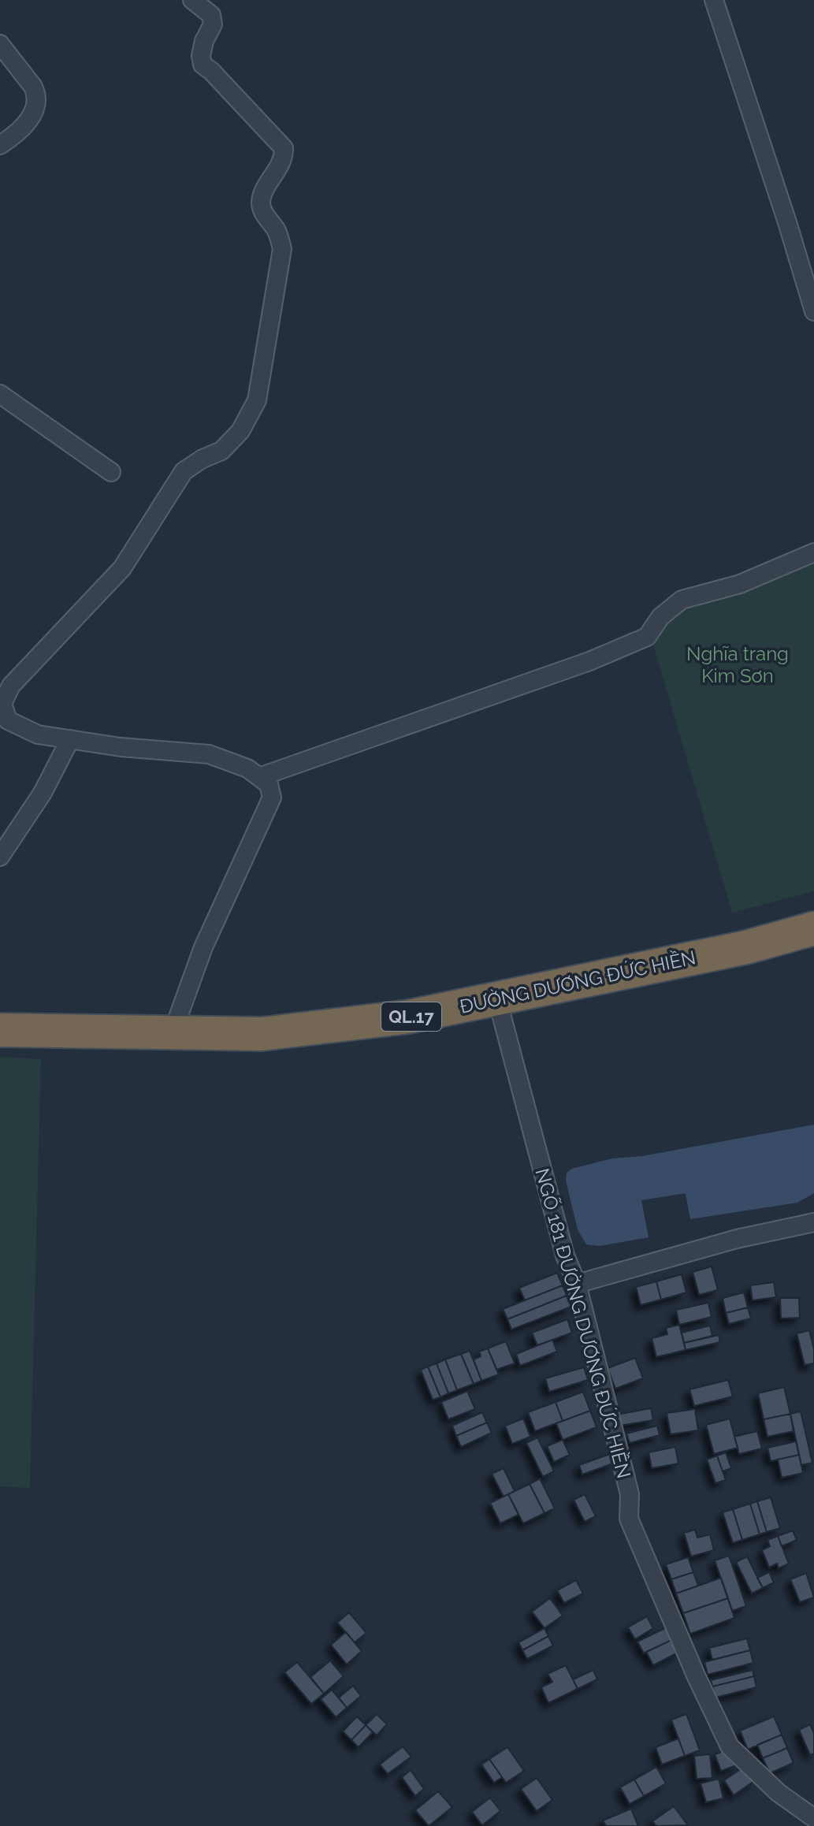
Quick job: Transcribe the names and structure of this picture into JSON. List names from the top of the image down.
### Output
{
  "streets": {
    "highway": ["ĐƯỜNG DƯƠNG ĐỨC HIỀN", "QL.17"],
    "street": ["NGÕ 181 ĐƯỜNG DƯƠNG ĐỨC HIỀN"]
  },
  "crossings": [
    ["ĐƯỜNG DƯƠNG ĐỨC HIỀN", "NGÕ 181 ĐƯỜNG DƯƠNG ĐỨC HIỀN"]
  ],
  "parks": ["Nghĩa trang Kim Sơn"]
}
